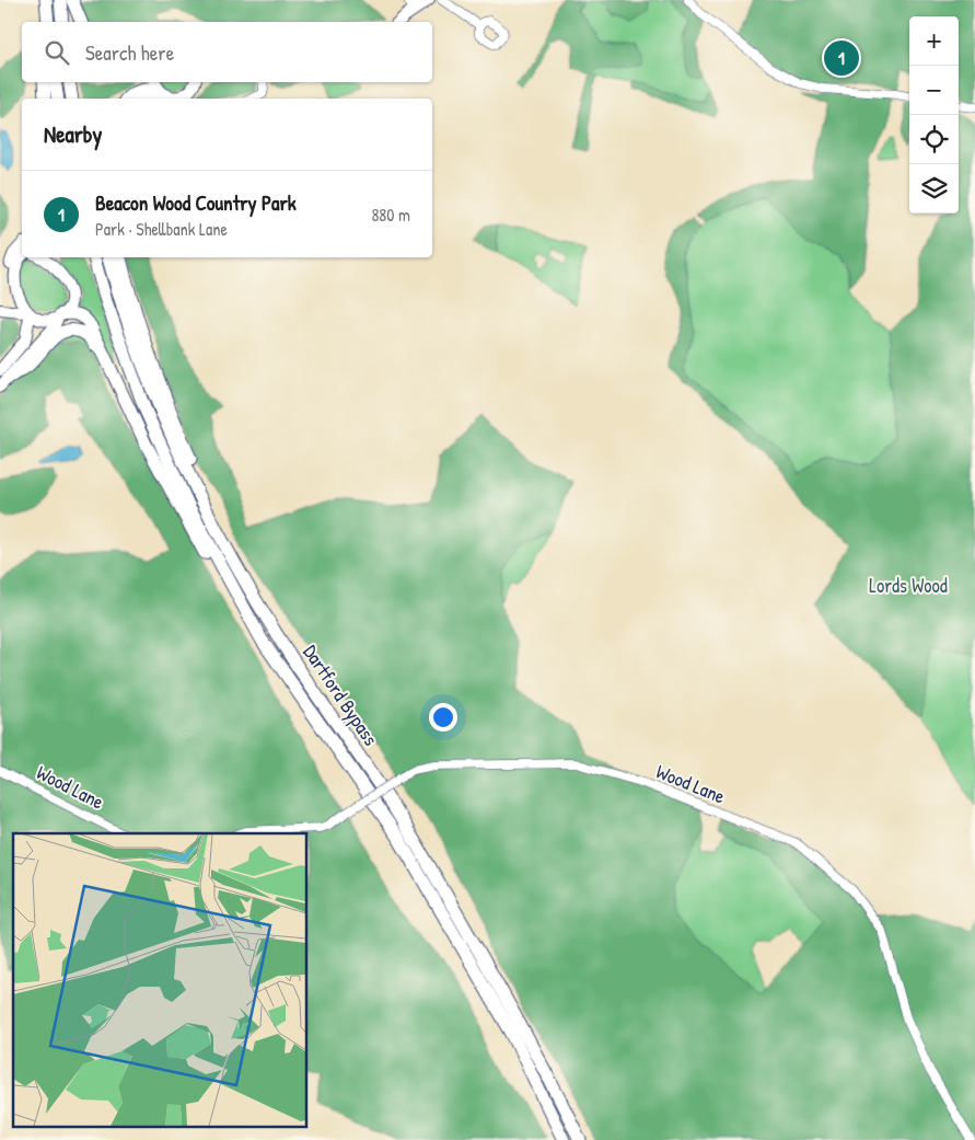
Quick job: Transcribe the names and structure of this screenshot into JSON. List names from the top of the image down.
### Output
{
  "streets": {
    "highway": ["Dartford Bypass"],
    "street": ["Wood Lane"]
  },
  "parks": ["Lords Wood"],
  "page": {
    "map_buttons": ["+", "−"],
    "search": "Search here",
    "pins": "1",
    "heading": "Nearby",
    "list": [
      {
        "mark": "1",
        "name": "Beacon Wood Country Park",
        "note": "Park · Shellbank Lane",
        "value": "880 m"
      }
    ]
  }
}
